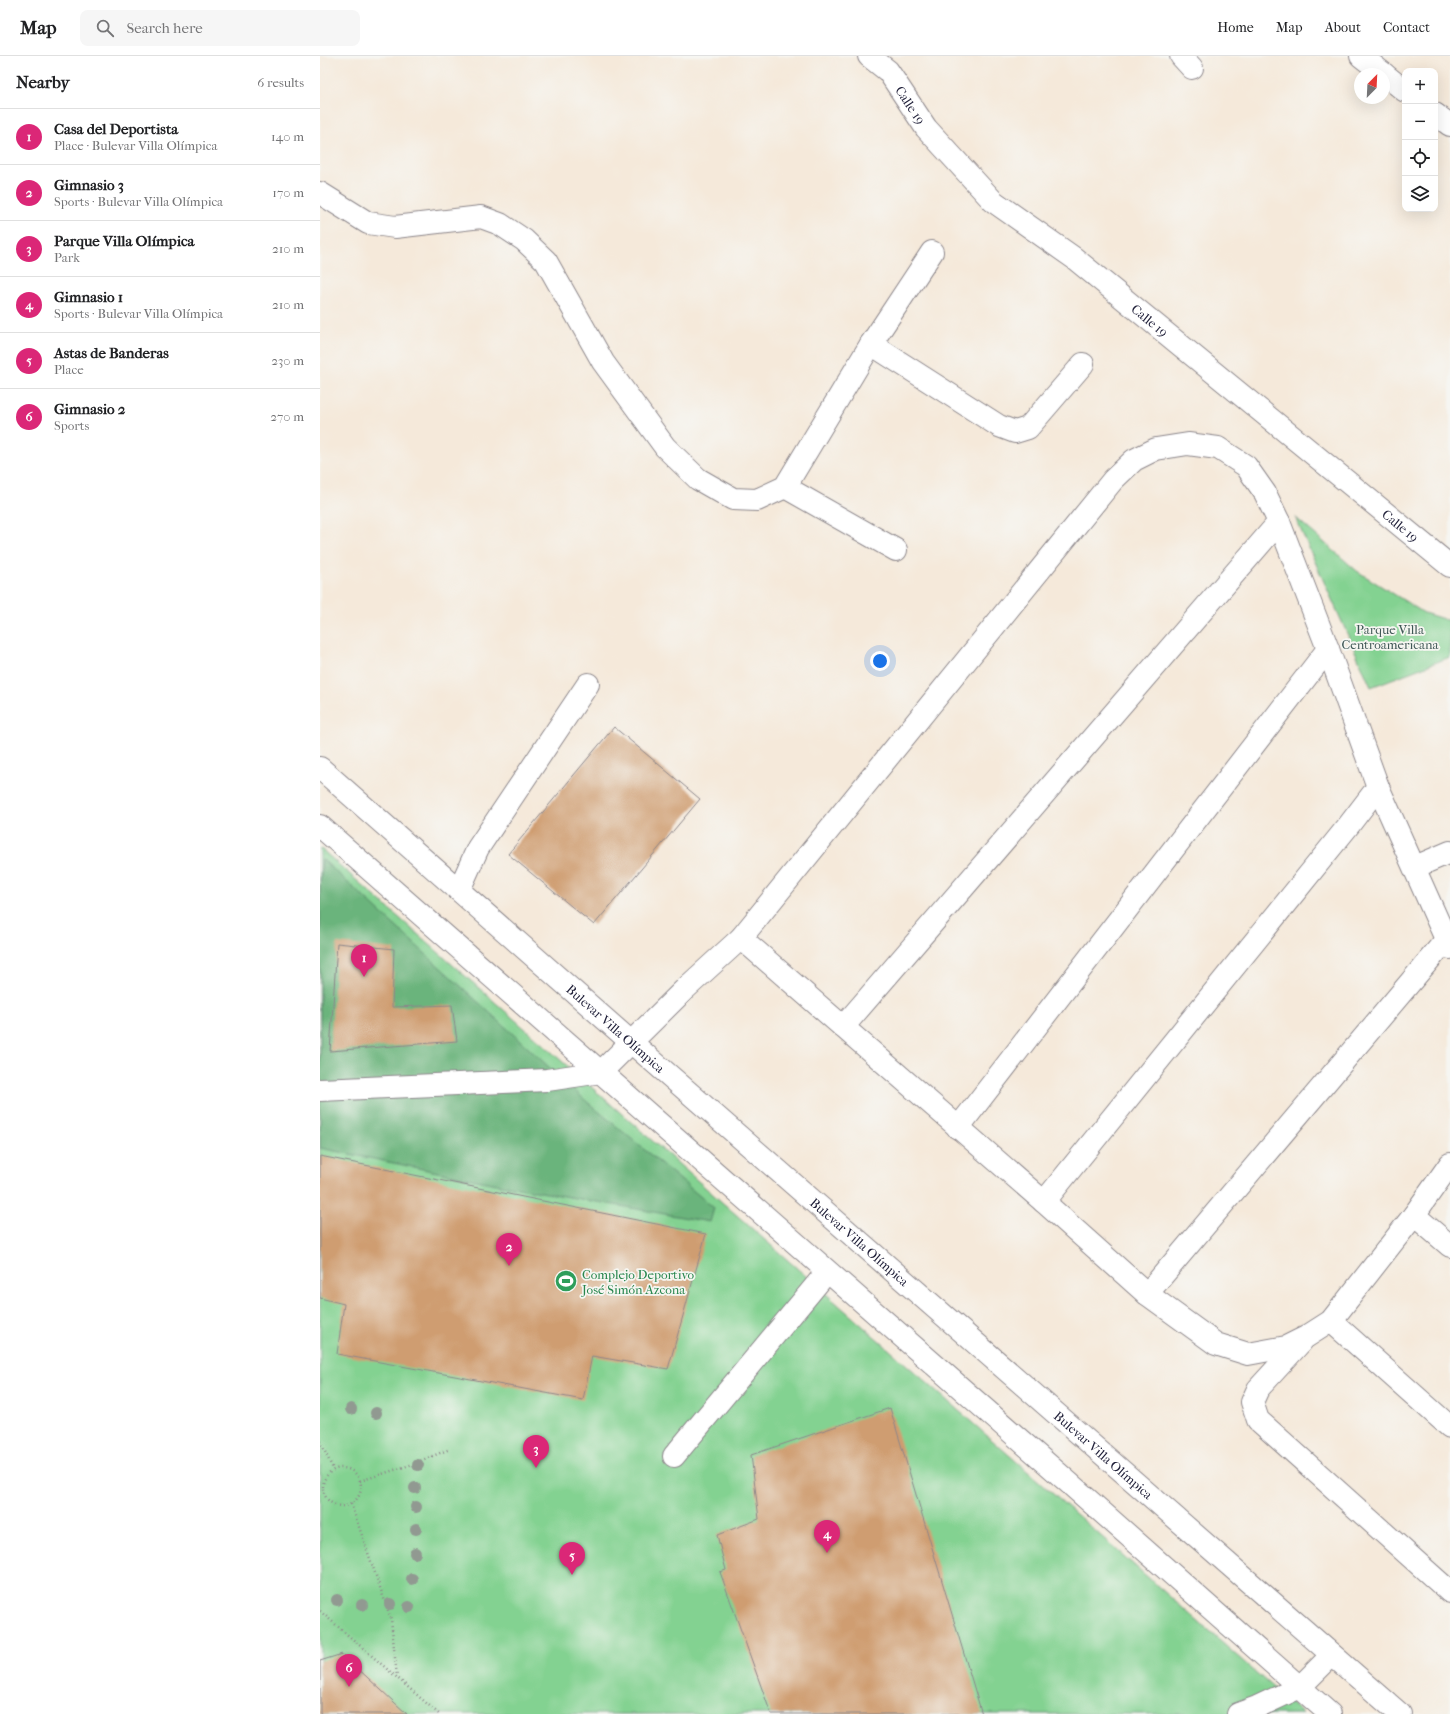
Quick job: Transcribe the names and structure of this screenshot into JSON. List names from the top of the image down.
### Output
{
  "streets": {
    "street": ["Calle 19", "Bulevar Villa Olímpica"]
  },
  "parks": ["Parque Villa Centroamericana"],
  "places": {
    "sports": ["Complejo Deportivo José Simón Azcona"]
  },
  "north": "top right",
  "page": {
    "header": "Map",
    "search": "Search here",
    "nav": [
      "Home",
      "Map",
      "About",
      "Contact"
    ],
    "heading": ["Nearby", "6 results"],
    "map_buttons": ["+", "−"],
    "list": [
      {
        "mark": "1",
        "name": "Casa del Deportista",
        "note": "Place · Bulevar Villa Olímpica",
        "value": "140 m"
      },
      {
        "mark": "2",
        "name": "Gimnasio 3",
        "note": "Sports · Bulevar Villa Olímpica",
        "value": "170 m"
      },
      {
        "mark": "3",
        "name": "Parque Villa Olímpica",
        "note": "Park",
        "value": "210 m"
      },
      {
        "mark": "4",
        "name": "Gimnasio 1",
        "note": "Sports · Bulevar Villa Olímpica",
        "value": "210 m"
      },
      {
        "mark": "5",
        "name": "Astas de Banderas",
        "note": "Place",
        "value": "230 m"
      },
      {
        "mark": "6",
        "name": "Gimnasio 2",
        "note": "Sports",
        "value": "270 m"
      }
    ],
    "pins": [
      "1",
      "2",
      "3",
      "4",
      "5",
      "6"
    ]
  }
}
